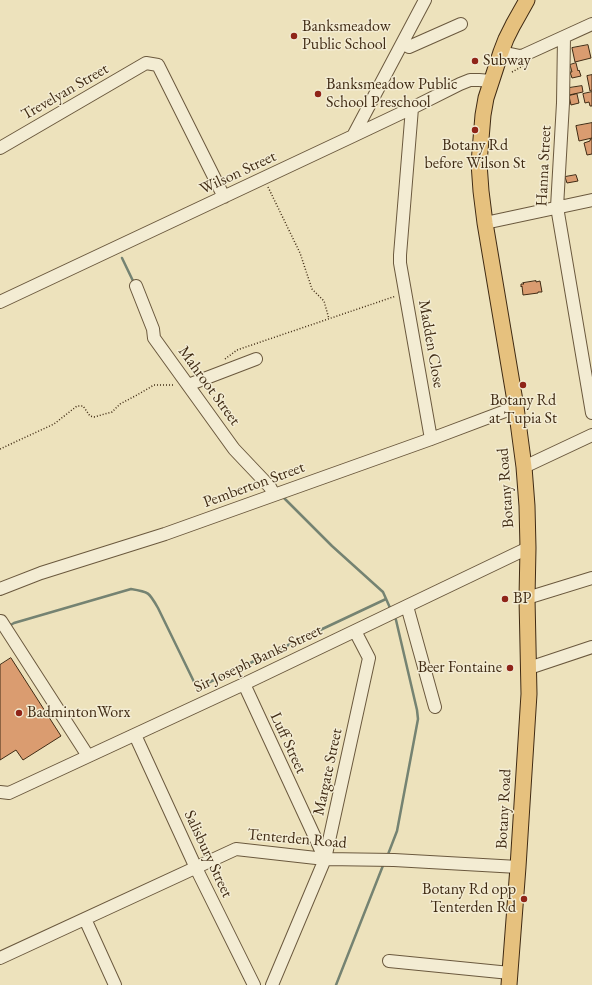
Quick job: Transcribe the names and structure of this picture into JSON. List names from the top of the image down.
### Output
{
  "streets": {
    "main road": ["Botany Road"],
    "street": [
      "Trevelyan Street",
      "Hanna Street",
      "Wilson Street",
      "Madden Close",
      "Mahroot Street",
      "Pemberton Street",
      "Sir Joseph Banks Street",
      "Luff Street",
      "Margate Street",
      "Tenterden Road",
      "Salisbury Street"
    ]
  },
  "crossings": [
    ["Trevelyan Street", "Wilson Street"],
    ["Wilson Street", "Madden Close"],
    ["Wilson Street", "Botany Road"],
    ["Madden Close", "Pemberton Street"],
    ["Mahroot Street", "Pemberton Street"],
    ["Pemberton Street", "Botany Road"],
    ["Botany Road", "Sir Joseph Banks Street"],
    ["Botany Road", "Tenterden Road"],
    ["Sir Joseph Banks Street", "Luff Street"],
    ["Sir Joseph Banks Street", "Margate Street"],
    ["Sir Joseph Banks Street", "Salisbury Street"],
    ["Luff Street", "Margate Street"],
    ["Luff Street", "Tenterden Road"],
    ["Margate Street", "Tenterden Road"],
    ["Tenterden Road", "Salisbury Street"]
  ],
  "places": [
    "Banksmeadow Public School",
    "Subway",
    "Banksmeadow Public School Preschool",
    "Botany Rd before Wilson St",
    "Botany Rd at Tupia St",
    "BP",
    "Beer Fontaine",
    "BadmintonWorx",
    "Botany Rd opp Tenterden Rd"
  ]
}
